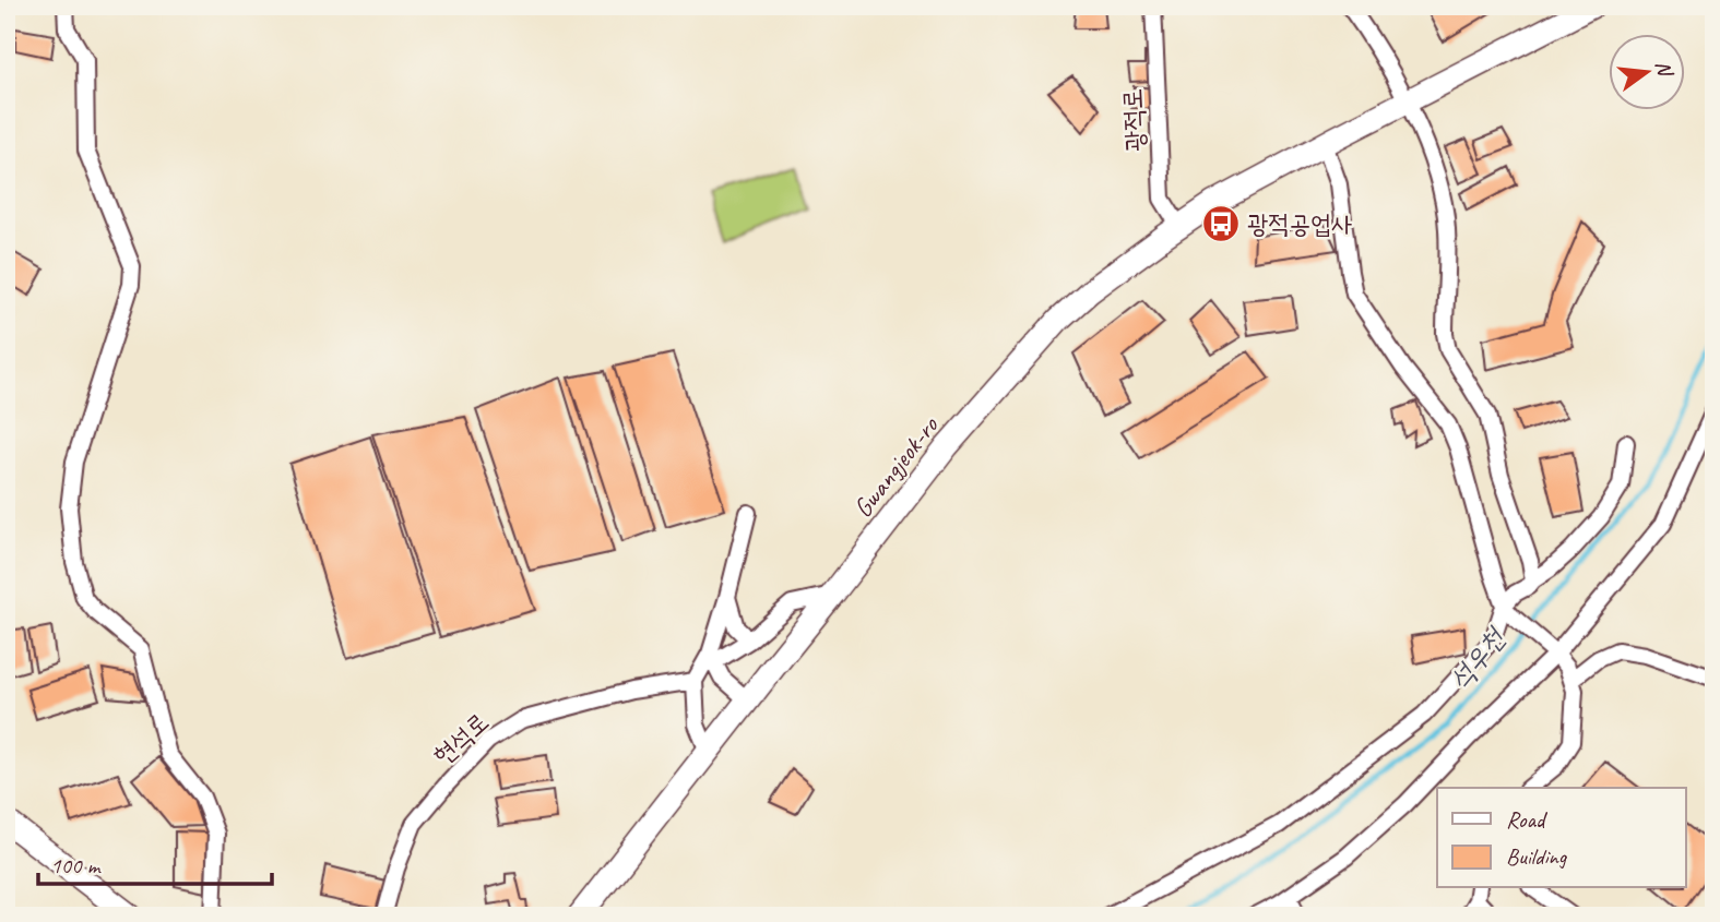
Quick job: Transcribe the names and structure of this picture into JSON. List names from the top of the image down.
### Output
{
  "streets": {
    "main road": ["Gwangjeok-ro"],
    "street": ["광적로", "현석로"]
  },
  "crossings": [
    ["광적로", "Gwangjeok-ro"]
  ],
  "water": ["석우천"],
  "places": {
    "bus stop": ["광적공업사"]
  },
  "legend": ["Road", "Building"],
  "scale_bar": "100 m",
  "north": "right"
}
